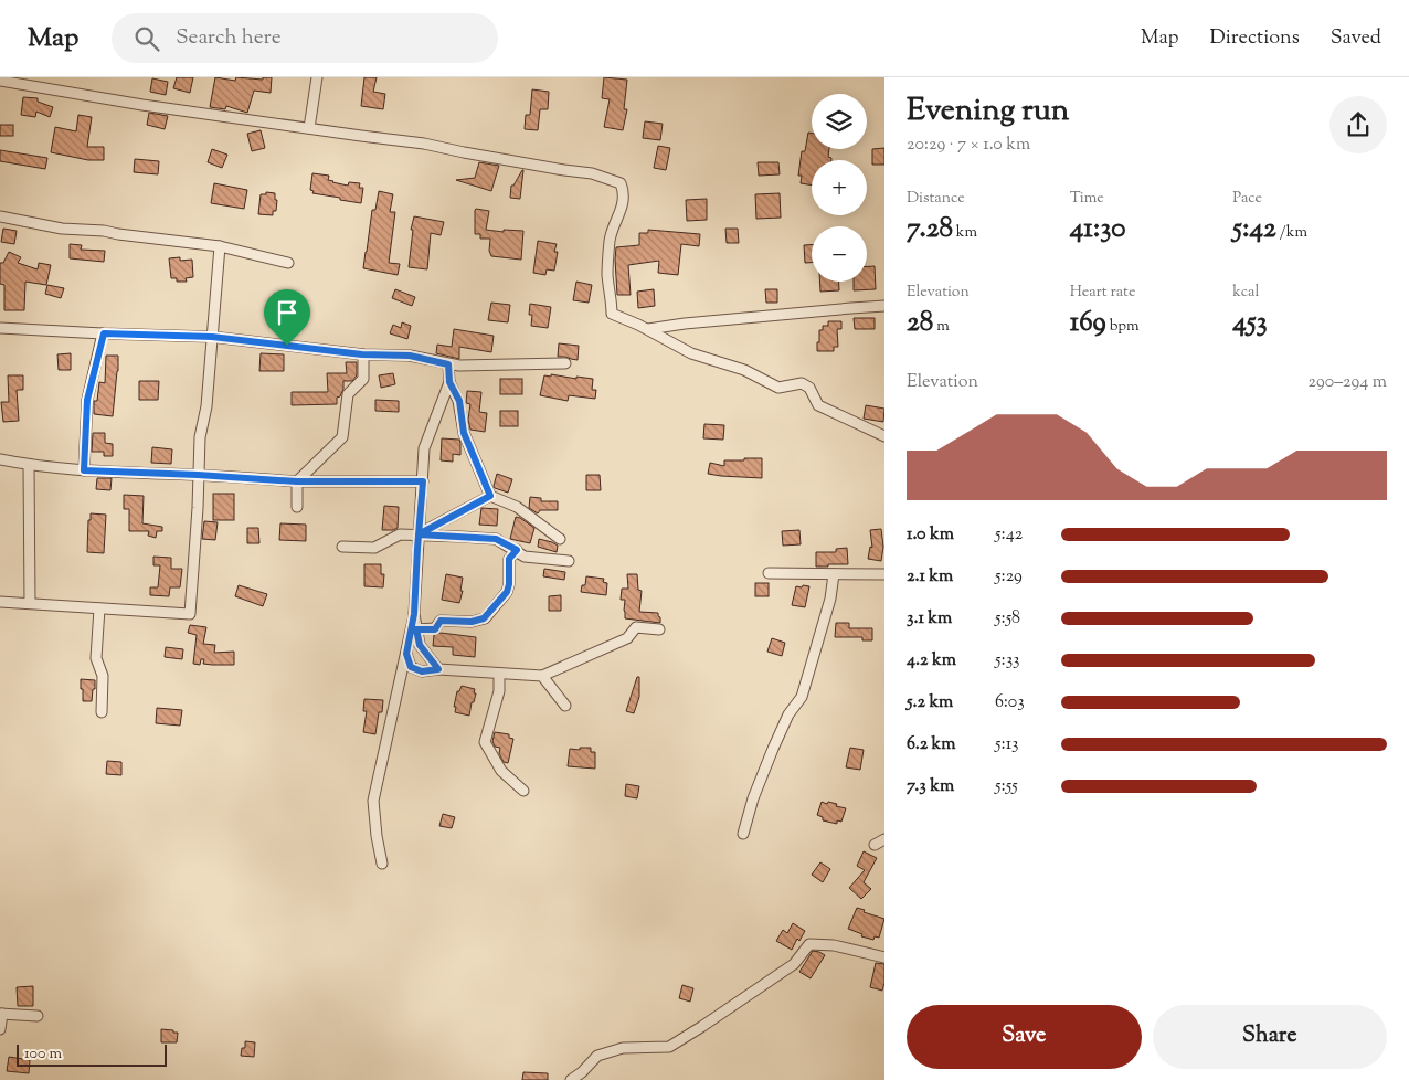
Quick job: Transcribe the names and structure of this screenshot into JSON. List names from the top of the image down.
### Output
{
  "scale_bar": "100 m",
  "page": {
    "header": "Map",
    "search": "Search here",
    "nav": ["Map", "Directions", "Saved"],
    "heading": ["Evening run", "20:29 · 7 × 1.0 km"],
    "map_buttons": ["+", "−"],
    "stats": [
      ["Distance", "7.28 km"],
      ["Time", "41:30"],
      ["Pace", "5:42 /km"],
      ["Elevation", "28 m"],
      ["Heart rate", "169 bpm"],
      ["kcal", "453"]
    ],
    "chart": ["Elevation", "290–294 m"],
    "list": [
      {
        "name": "1.0 km",
        "note": "5:42"
      },
      {
        "name": "2.1 km",
        "note": "5:29"
      },
      {
        "name": "3.1 km",
        "note": "5:58"
      },
      {
        "name": "4.2 km",
        "note": "5:33"
      },
      {
        "name": "5.2 km",
        "note": "6:03"
      },
      {
        "name": "6.2 km",
        "note": "5:13"
      },
      {
        "name": "7.3 km",
        "note": "5:55"
      }
    ],
    "buttons": ["Save", "Share"],
    "scale": "100 m"
  }
}
